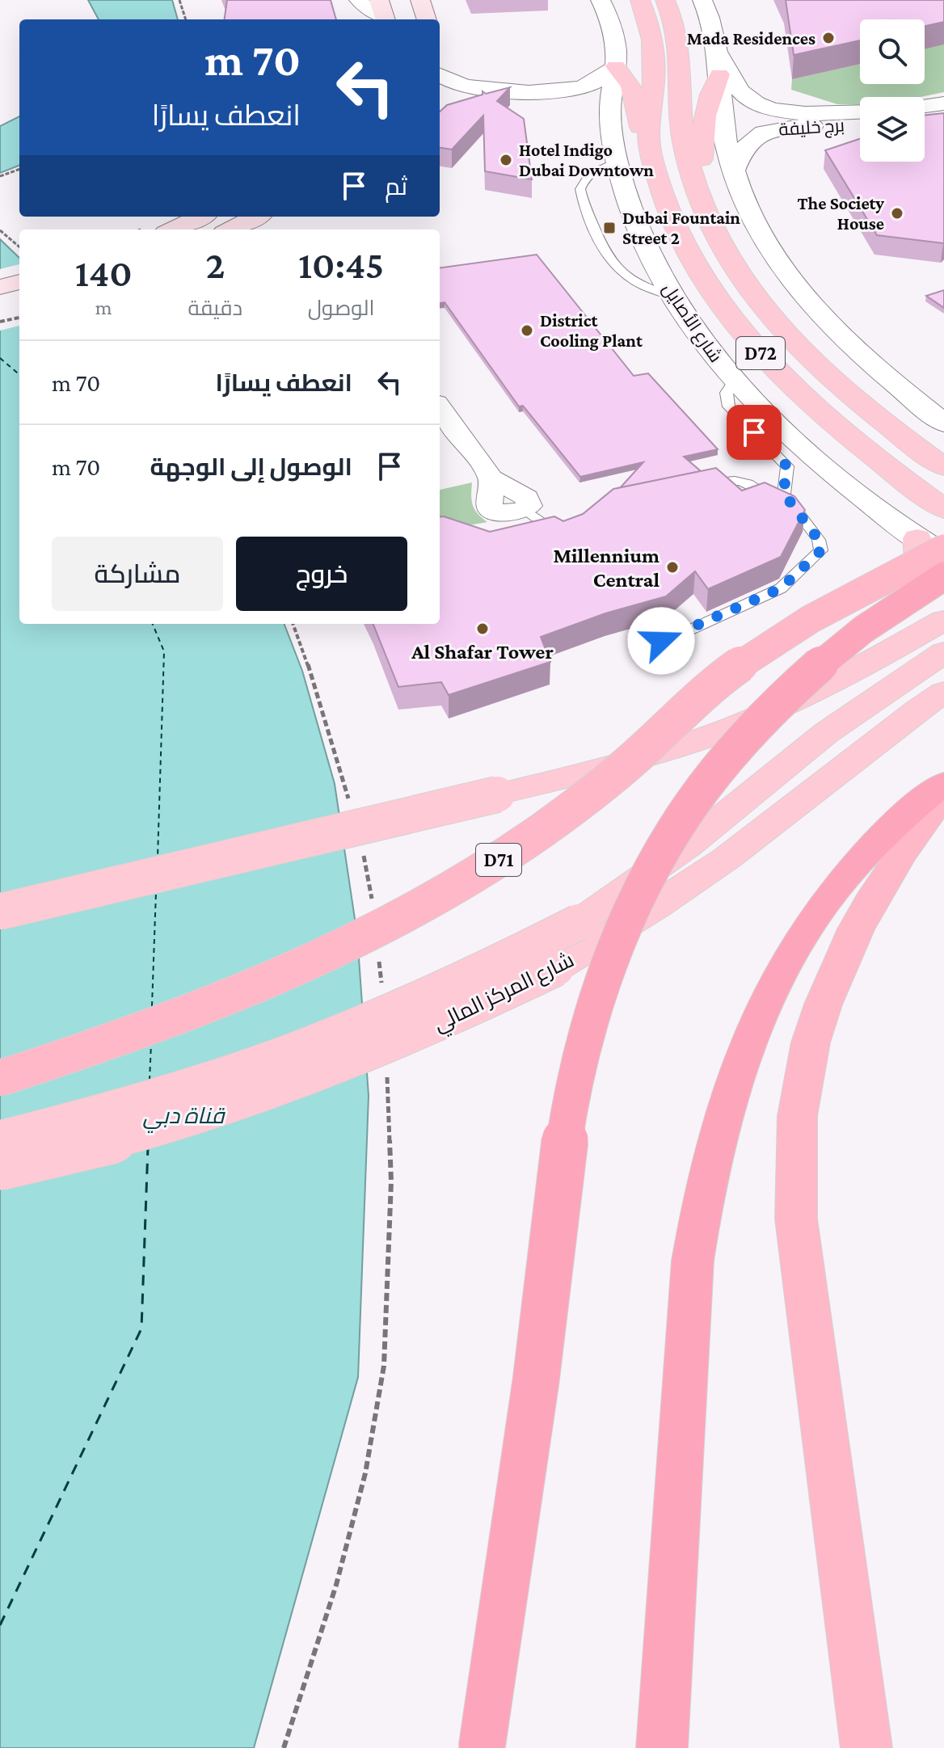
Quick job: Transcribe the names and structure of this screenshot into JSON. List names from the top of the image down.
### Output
{
  "streets": {
    "highway": ["D71"],
    "main road": ["شارع الأصايل", "D72", "شارع المركز المالي"],
    "street": ["برج خليفة"]
  },
  "crossings": [
    ["شارع الأصايل", "D71"]
  ],
  "water": ["قناة دبي"],
  "places": {
    "other": [
      "Mada Residences",
      "Hotel Indigo Dubai Downtown",
      "The Society House",
      "District Cooling Plant",
      "Millennium Central",
      "Al Shafar Tower"
    ],
    "transit": ["Dubai Fountain Street 2"]
  },
  "page": {
    "turn": ["70 m", "انعطف يسارًا"],
    "then": "ثم",
    "eta": [
      "10:45",
      "الوصول",
      "2",
      "دقيقة",
      "140",
      "m"
    ],
    "list": [
      {
        "name": "انعطف يسارًا",
        "value": "70 m"
      },
      {
        "name": "الوصول إلى الوجهة",
        "value": "70 m"
      }
    ],
    "buttons": ["خروج", "مشاركة"]
  }
}
